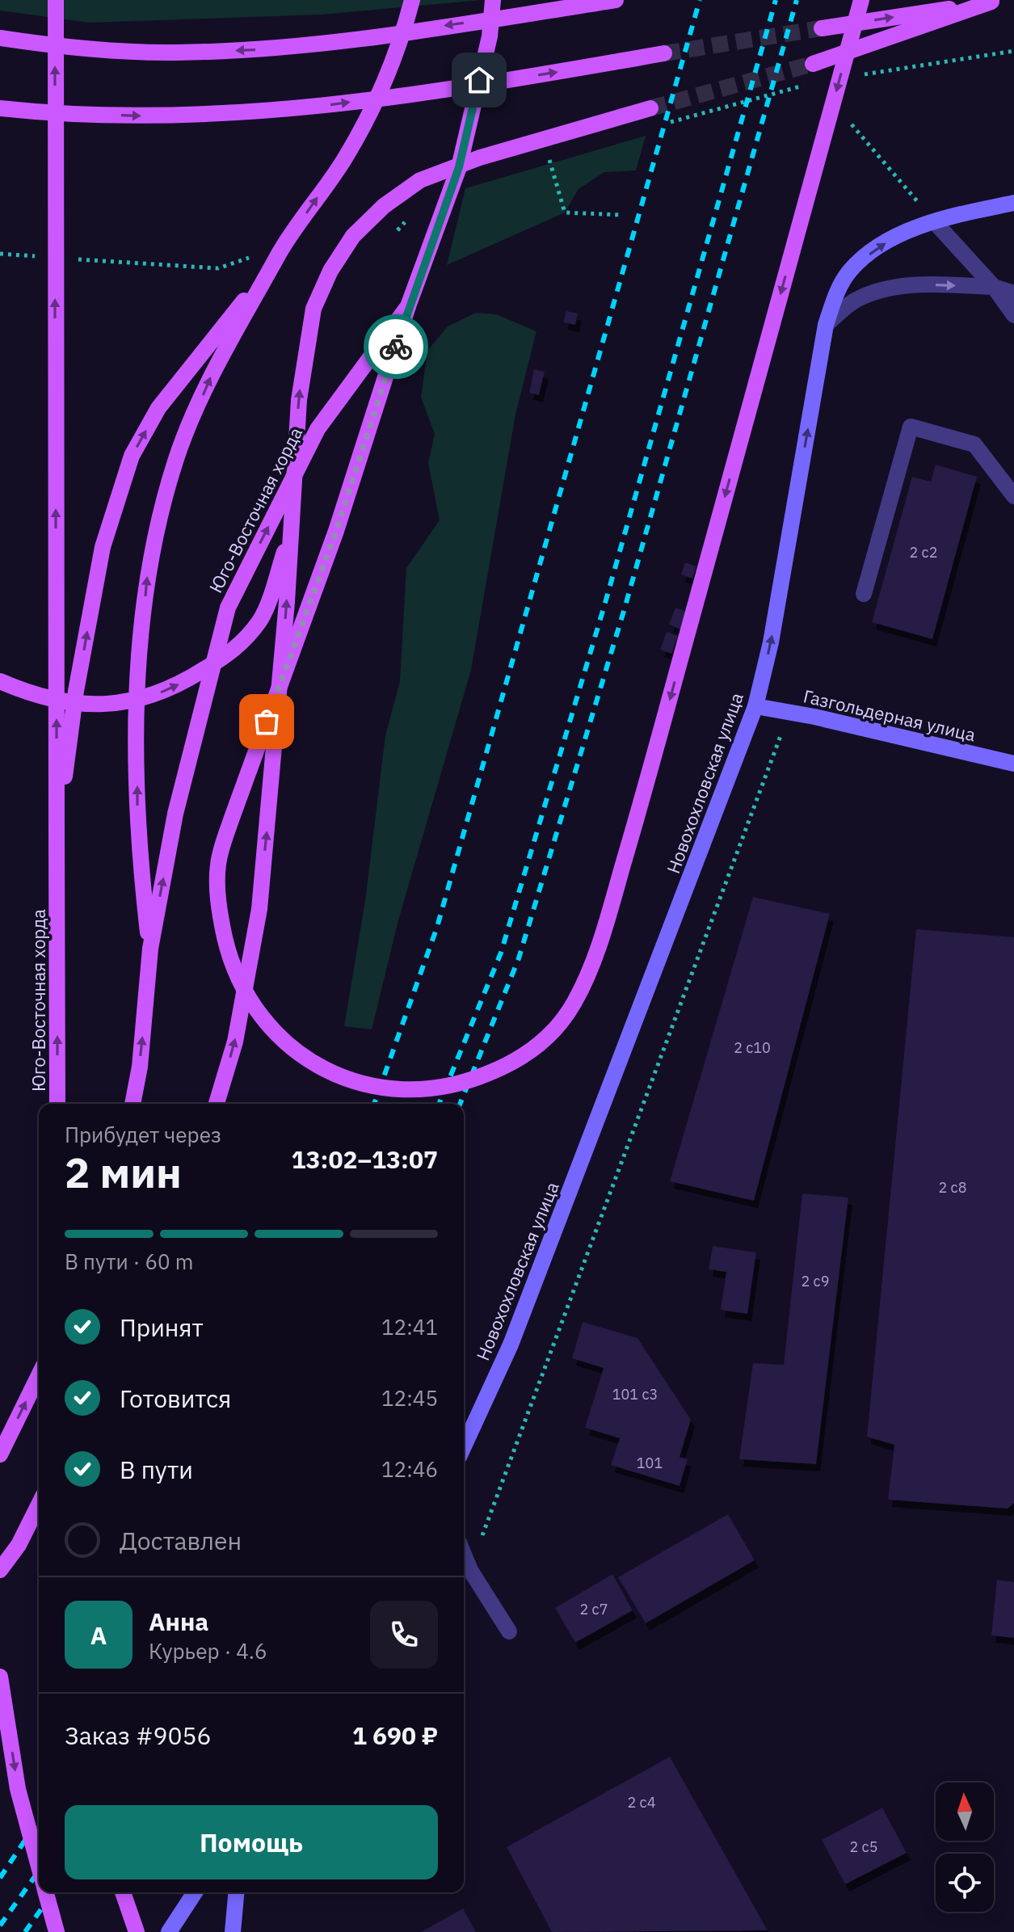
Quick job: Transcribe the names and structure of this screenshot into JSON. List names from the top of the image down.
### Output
{
  "streets": {
    "main road": ["Юго-Восточная хорда"],
    "street": ["Газгольдерная улица", "Новохохловская улица"]
  },
  "crossings": [
    ["Газгольдерная улица", "Новохохловская улица"]
  ],
  "one_way": ["Новохохловская улица"],
  "house_numbers": [
    "2 с2",
    "2 с10",
    "2 с8",
    "2 с9",
    "101 с3",
    "101",
    "2 с7",
    "2 с4",
    "2 с5"
  ],
  "north": "top",
  "page": {
    "heading": ["2 мин", "Прибудет через", "13:02–13:07"],
    "panel": [
      "Анна",
      "Курьер · 4.6",
      "Заказ #9056",
      "1 690 ₽"
    ],
    "bar": "В пути · 60 m",
    "list": [
      ["Принят", "12:41"],
      ["Готовится", "12:45"],
      ["В пути", "12:46"],
      "Доставлен"
    ],
    "round": "А",
    "buttons": "Помощь"
  }
}
